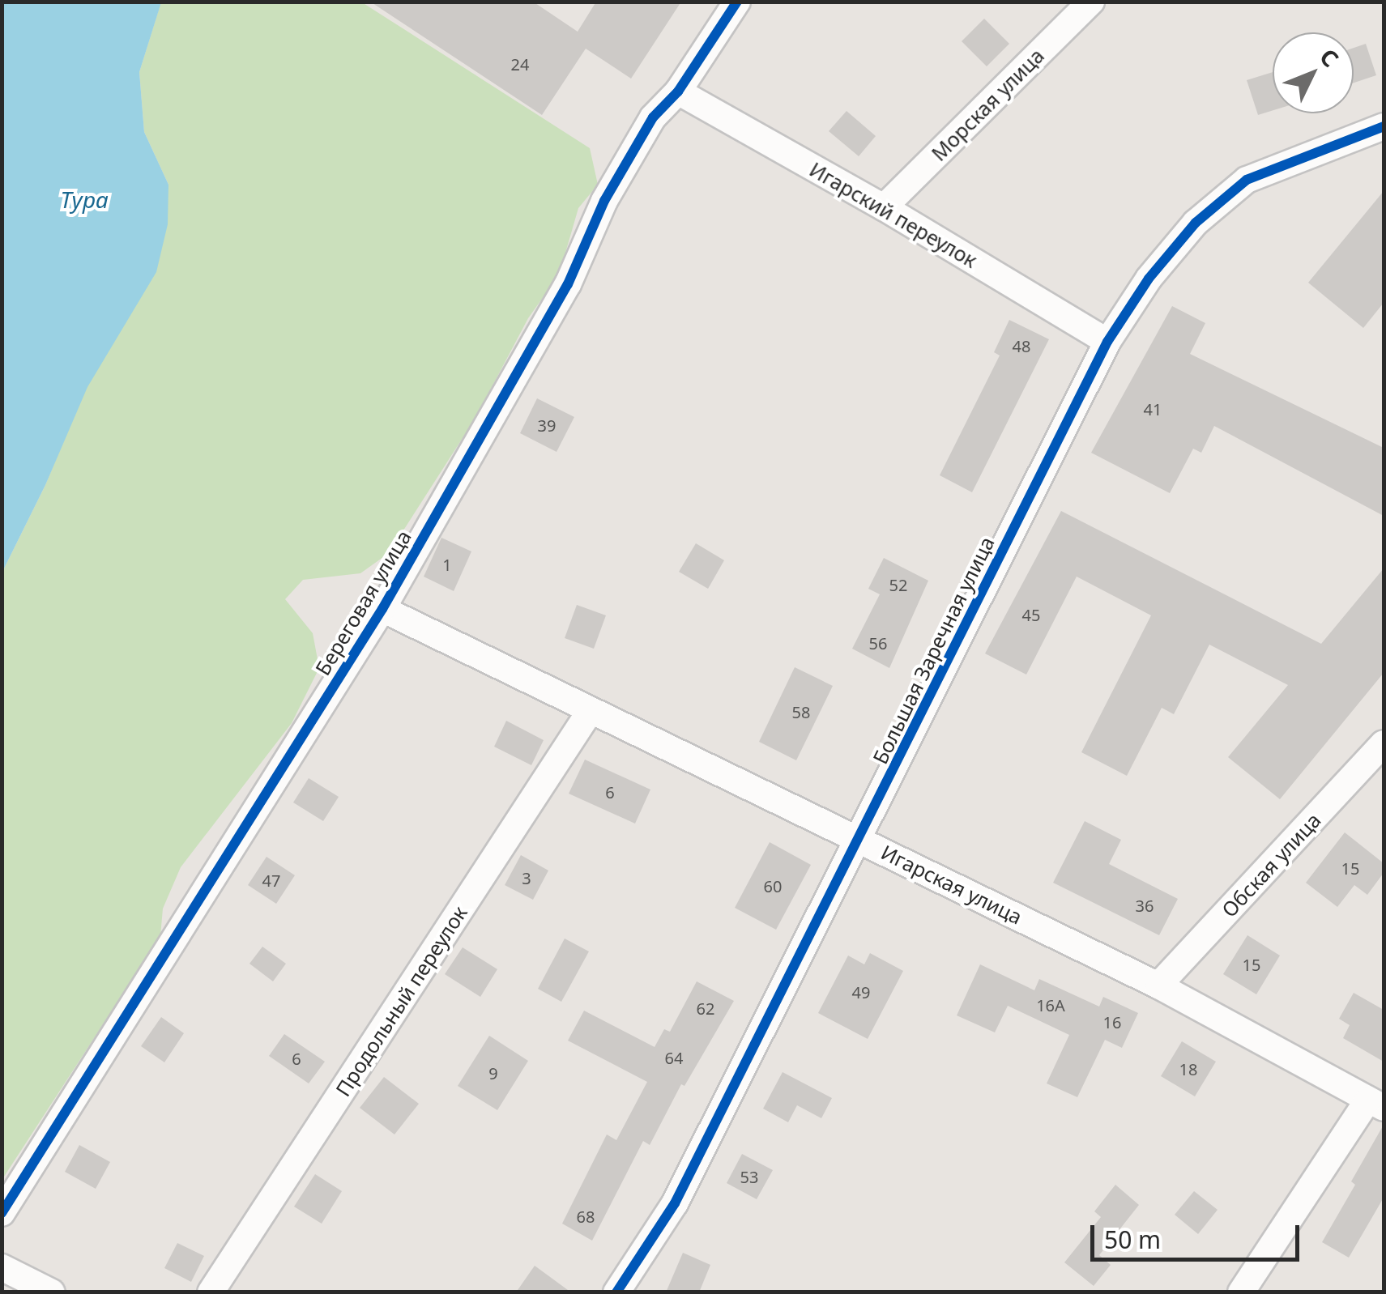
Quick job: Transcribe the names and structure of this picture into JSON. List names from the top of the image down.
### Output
{
  "streets": {
    "street": [
      "Морская улица",
      "Игарский переулок",
      "Береговая улица",
      "Большая Заречная улица",
      "Обская улица",
      "Игарская улица",
      "Продольный переулок"
    ]
  },
  "crossings": [
    ["Морская улица", "Игарский переулок"],
    ["Игарский переулок", "Береговая улица"],
    ["Игарский переулок", "Большая Заречная улица"],
    ["Береговая улица", "Игарская улица"],
    ["Большая Заречная улица", "Игарская улица"],
    ["Обская улица", "Игарская улица"],
    ["Игарская улица", "Продольный переулок"]
  ],
  "water": ["Тура"],
  "house_numbers": [
    "24",
    "48",
    "41",
    "39",
    "1",
    "52",
    "45",
    "56",
    "58",
    "6",
    "15",
    "3",
    "47",
    "60",
    "36",
    "15",
    "49",
    "16А",
    "62",
    "16",
    "64",
    "6",
    "18",
    "9",
    "53",
    "68"
  ],
  "scale_bar": "50 m",
  "north": "top right"
}
